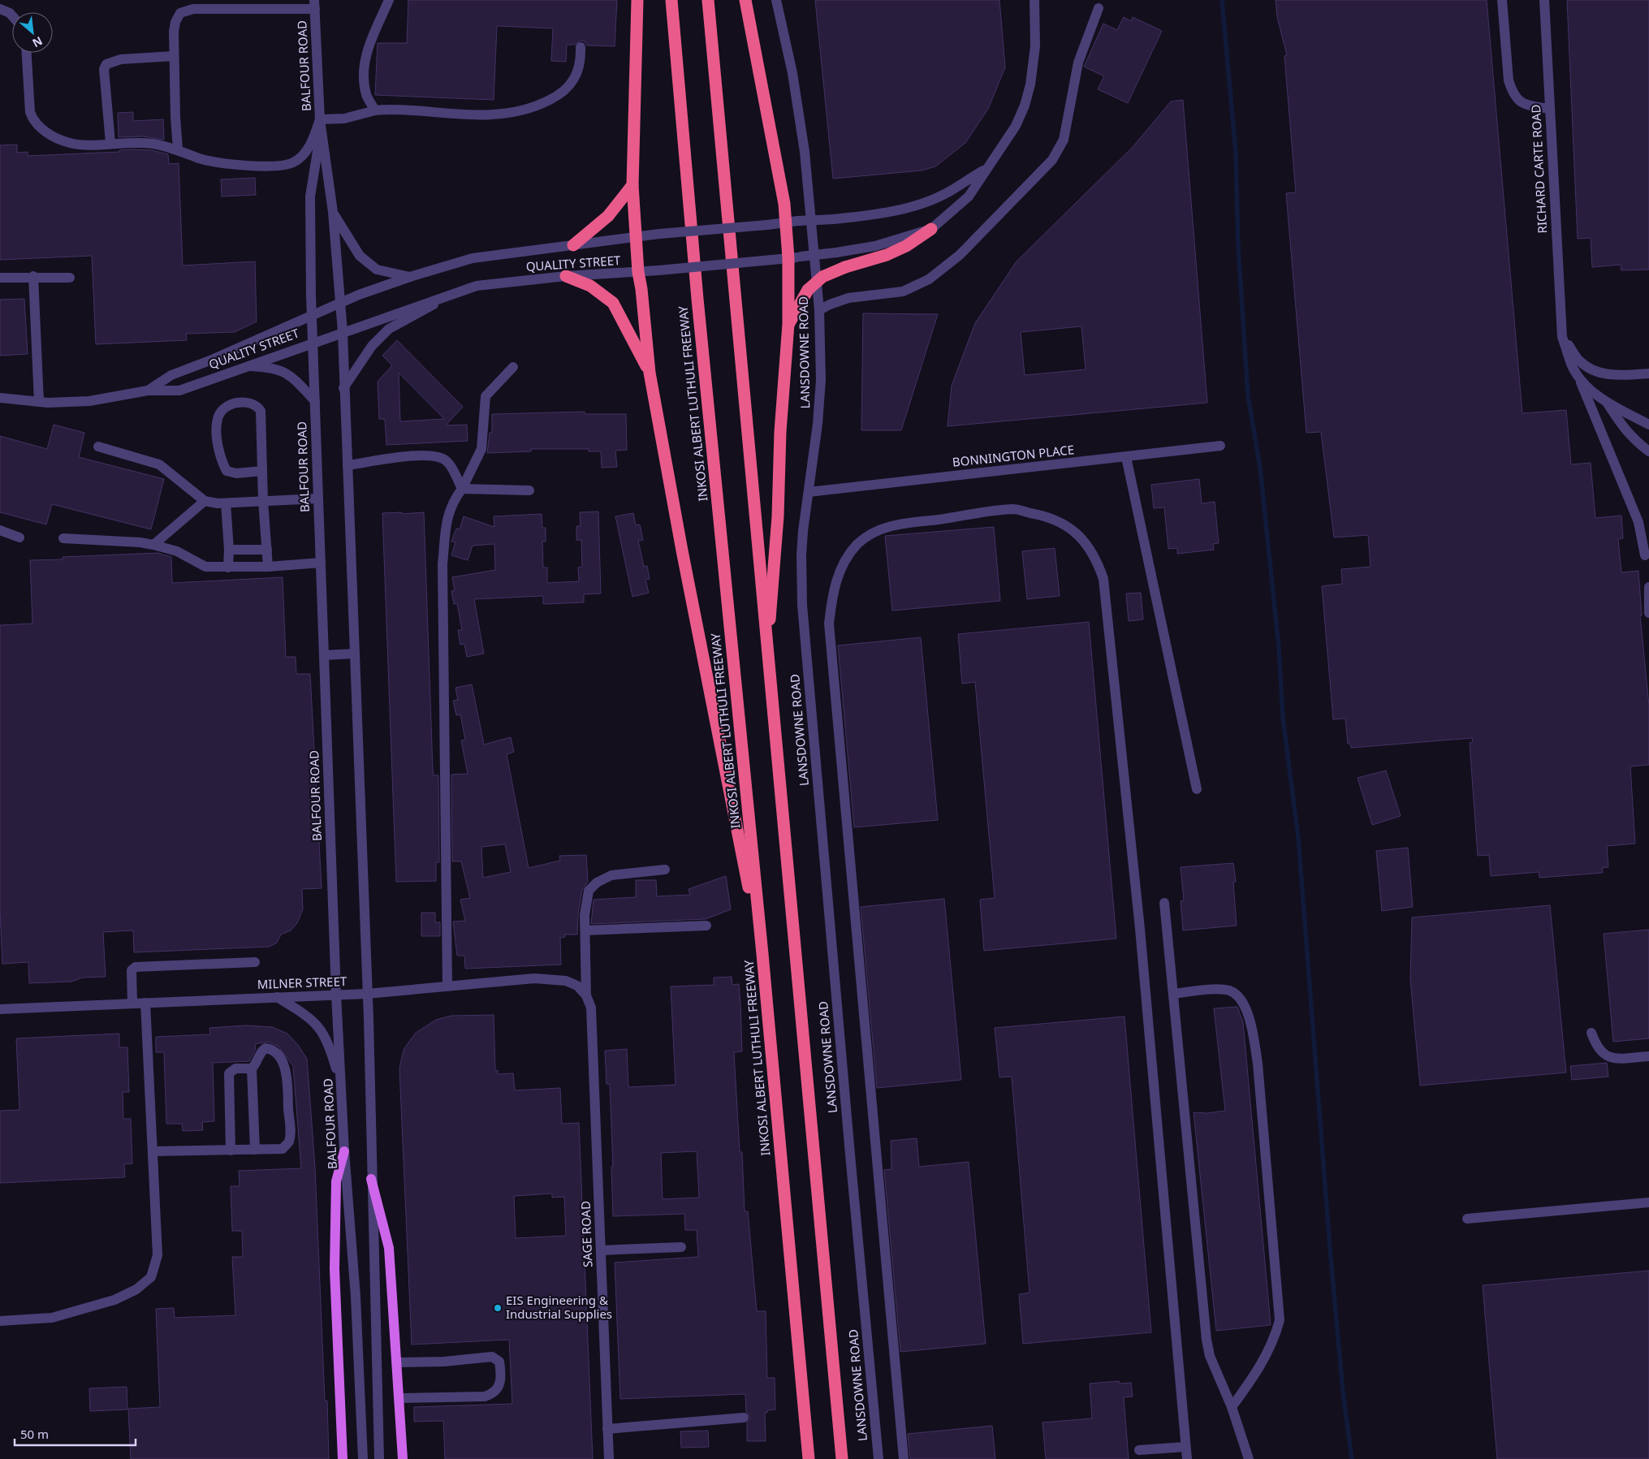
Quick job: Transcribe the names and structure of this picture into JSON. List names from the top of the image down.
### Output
{
  "streets": {
    "highway": ["INKOSI ALBERT LUTHULI FREEWAY"],
    "street": [
      "BALFOUR ROAD",
      "RICHARD CARTE ROAD",
      "QUALITY STREET",
      "LANSDOWNE ROAD",
      "BONNINGTON PLACE",
      "MILNER STREET",
      "SAGE ROAD"
    ]
  },
  "crossings": [
    ["BALFOUR ROAD", "QUALITY STREET"],
    ["BALFOUR ROAD", "MILNER STREET"],
    ["LANSDOWNE ROAD", "BONNINGTON PLACE"],
    ["MILNER STREET", "SAGE ROAD"]
  ],
  "places": ["EIS Engineering & Industrial Supplies"],
  "scale_bar": "50 m",
  "north": "bottom right"
}
